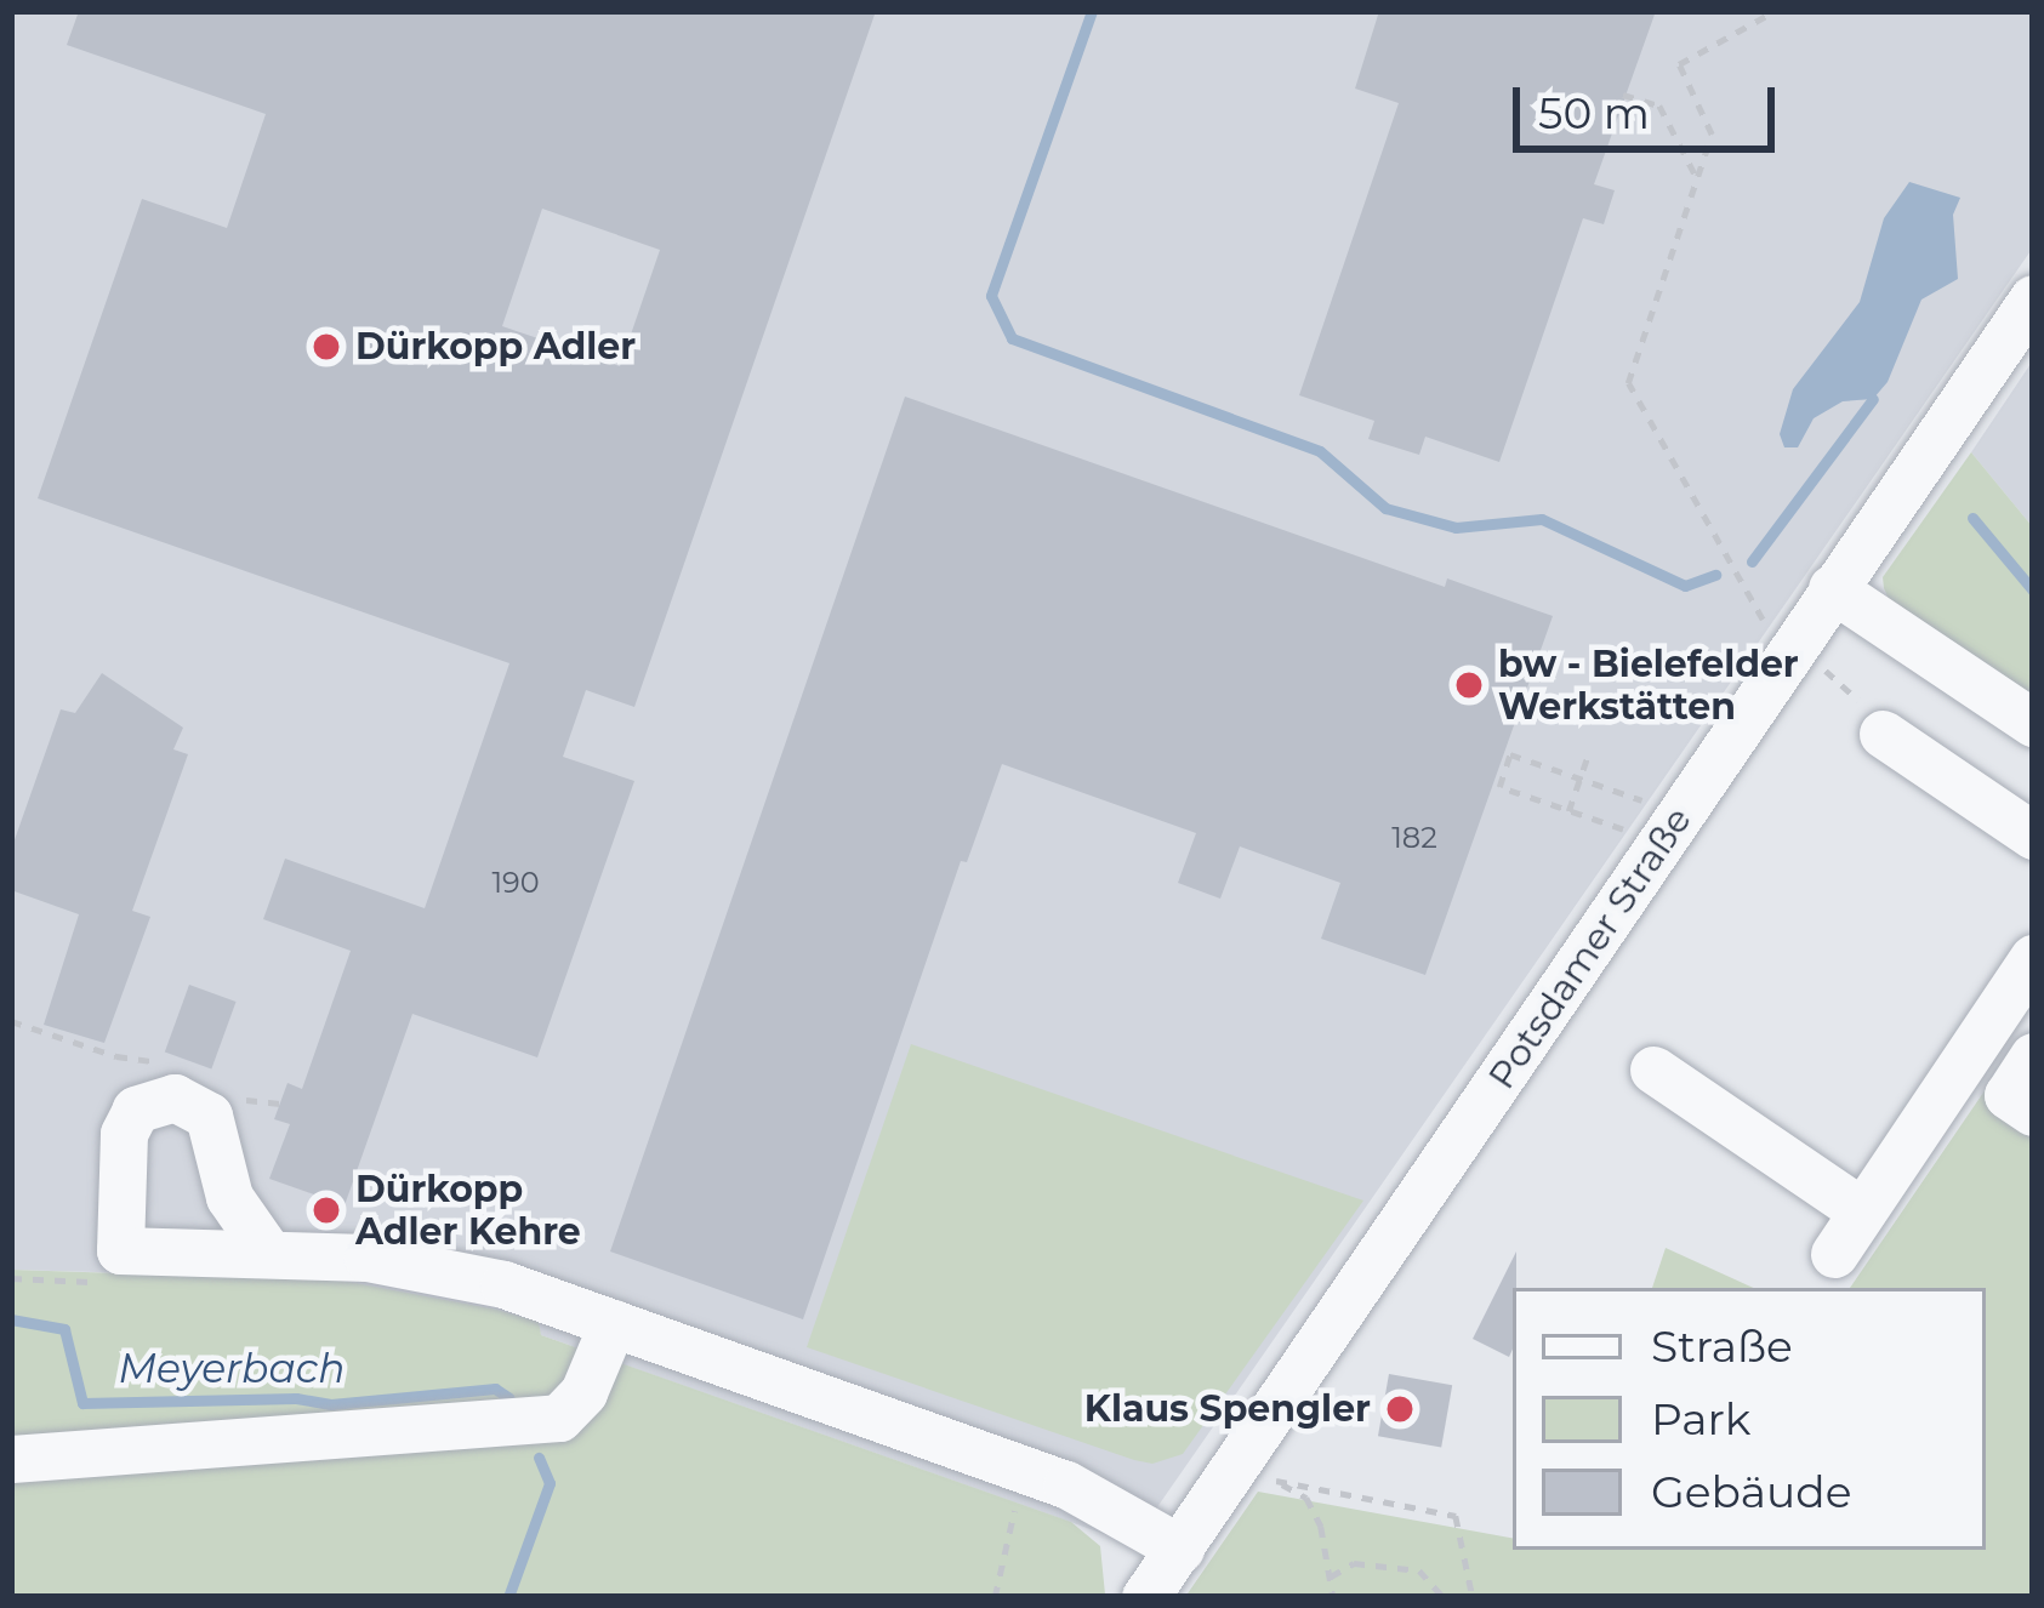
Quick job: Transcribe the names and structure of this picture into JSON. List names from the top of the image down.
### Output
{
  "streets": {
    "street": ["Potsdamer Straße"]
  },
  "water": ["Meyerbach"],
  "places": [
    "Dürkopp Adler",
    "bw - Bielefelder Werkstätten",
    "Dürkopp Adler Kehre",
    "Klaus Spengler"
  ],
  "house_numbers": ["182", "190"],
  "legend": ["Straße", "Park", "Gebäude"],
  "scale_bar": "50 m"
}
